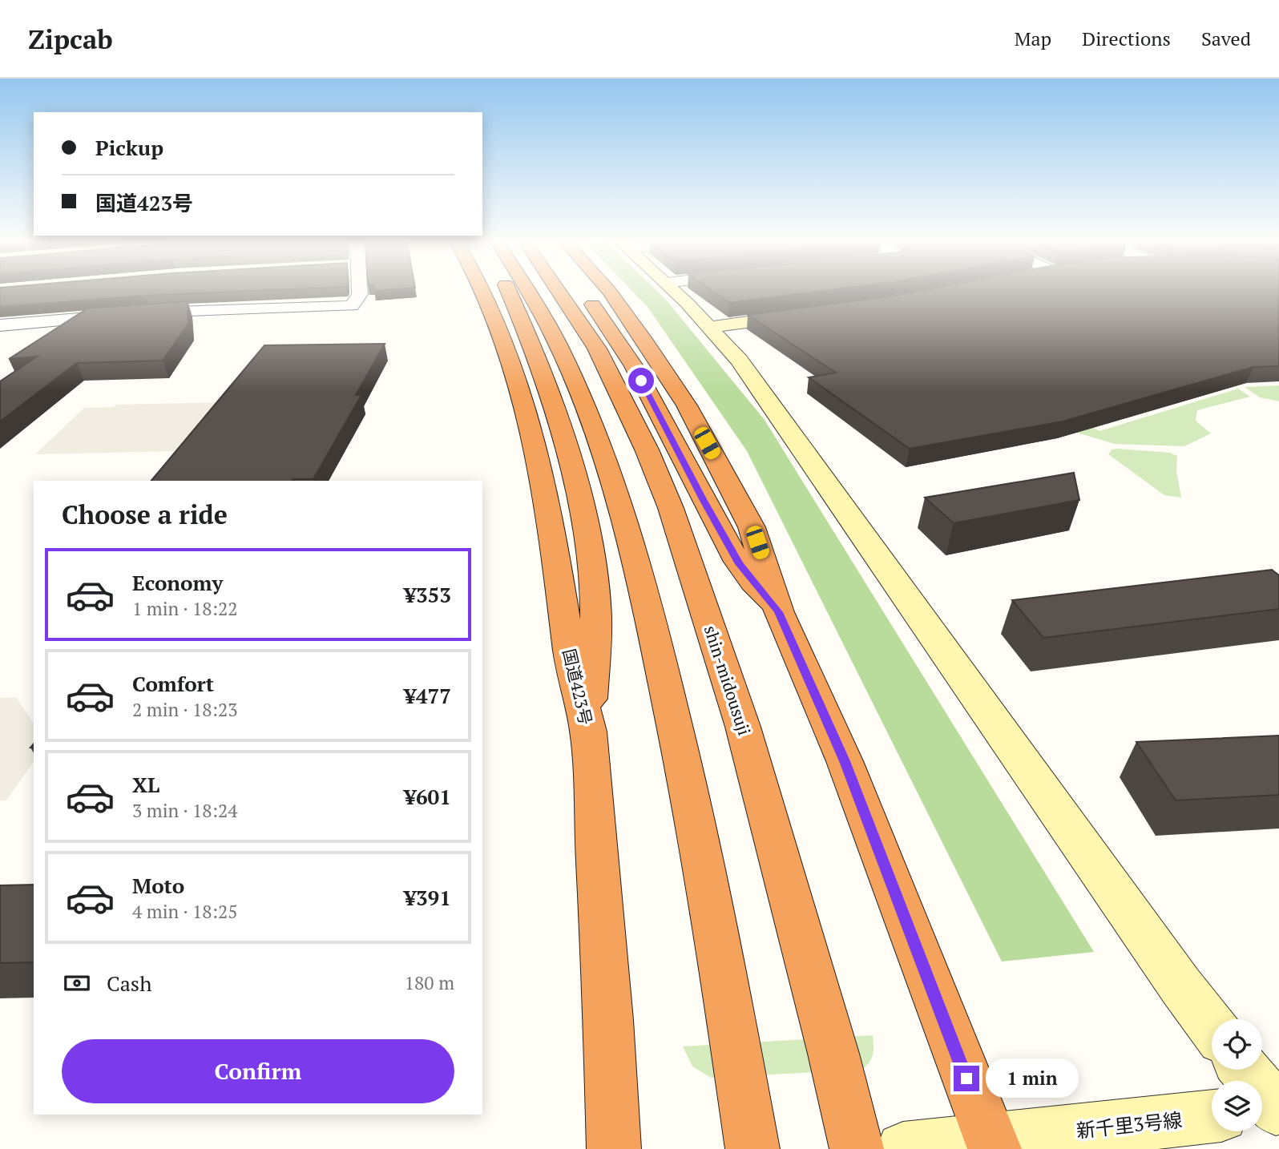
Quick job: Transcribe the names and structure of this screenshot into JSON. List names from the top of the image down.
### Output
{
  "streets": {
    "highway": ["shin-midousuji", "国道423号"],
    "street": ["新千里3号線"]
  },
  "page": {
    "header": "Zipcab",
    "nav": ["Map", "Directions", "Saved"],
    "banner": ["Pickup", "国道423号"],
    "heading": "Choose a ride",
    "list": [
      {
        "name": "Economy",
        "note": "1 min · 18:22",
        "value": "¥353"
      },
      {
        "name": "Comfort",
        "note": "2 min · 18:23",
        "value": "¥477"
      },
      {
        "name": "XL",
        "note": "3 min · 18:24",
        "value": "¥601"
      },
      {
        "name": "Moto",
        "note": "4 min · 18:25",
        "value": "¥391"
      }
    ],
    "pay": ["Cash", "180 m"],
    "buttons": "Confirm",
    "bubble": "1 min"
  }
}
